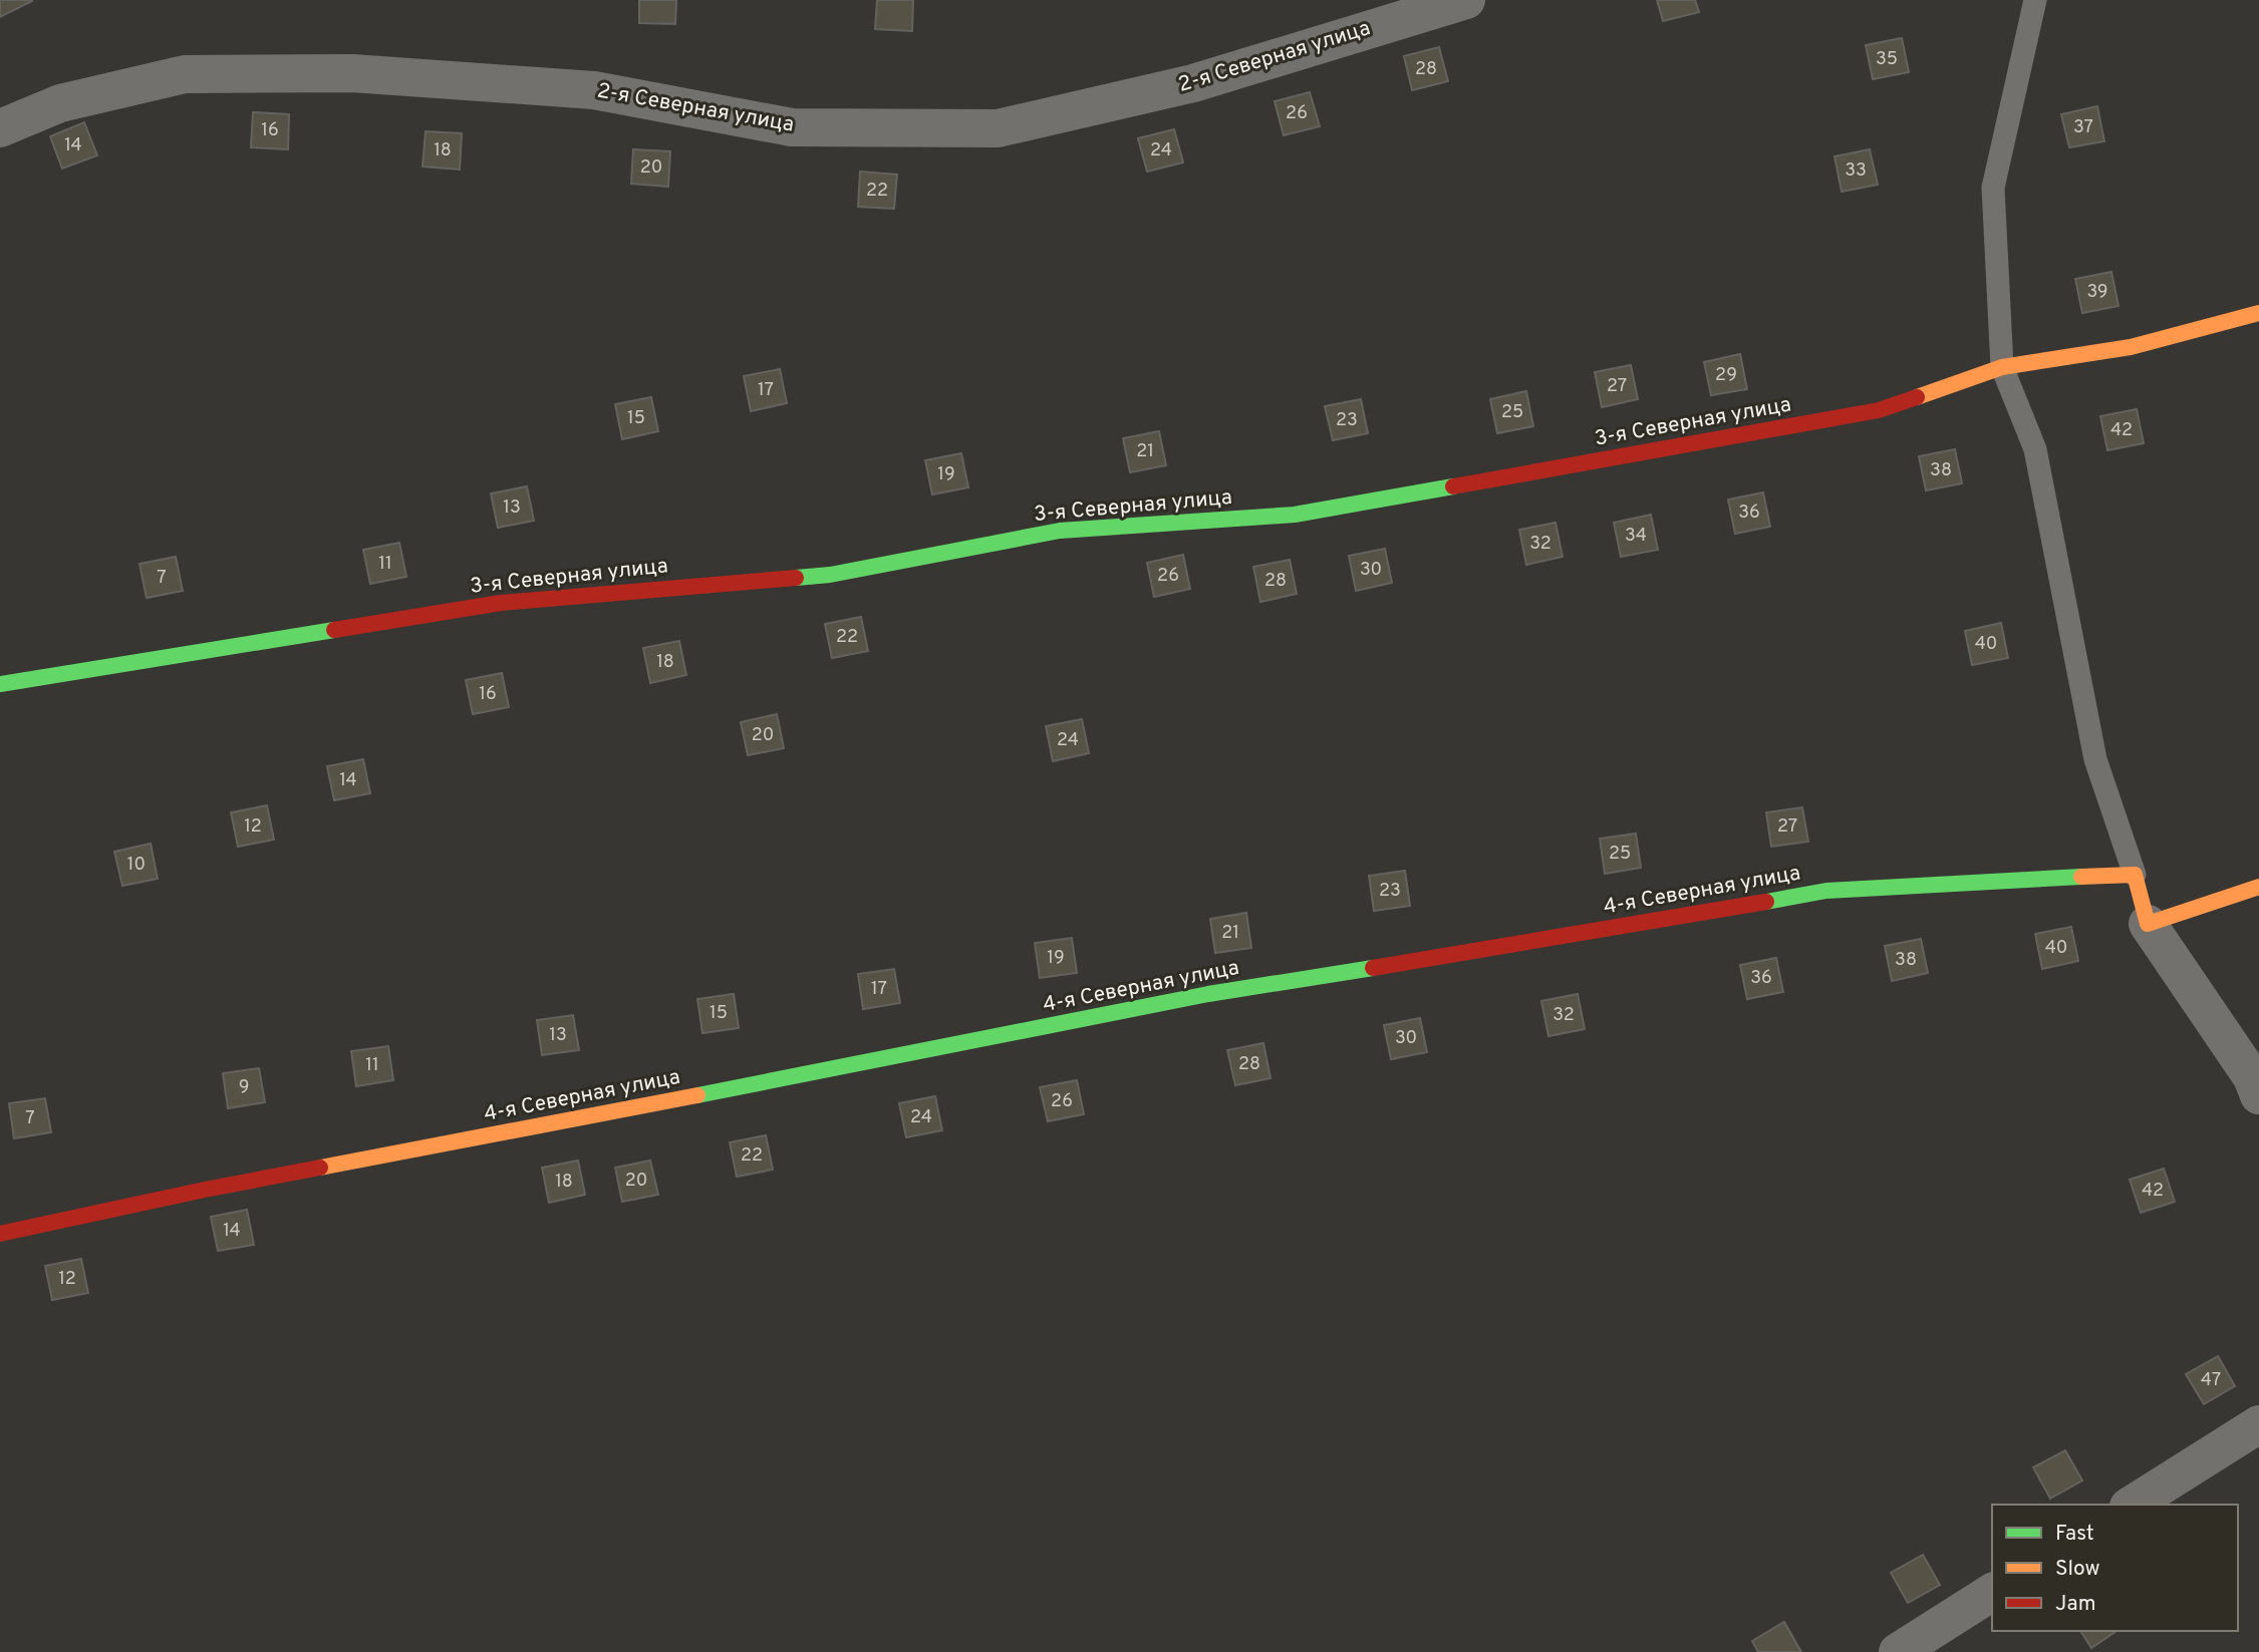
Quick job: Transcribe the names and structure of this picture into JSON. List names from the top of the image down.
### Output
{
  "streets": {
    "street": ["2-я Северная улица", "3-я Северная улица", "4-я Северная улица"]
  },
  "house_numbers": [
    "35",
    "28",
    "26",
    "37",
    "16",
    "14",
    "18",
    "24",
    "20",
    "33",
    "22",
    "39",
    "29",
    "27",
    "17",
    "25",
    "15",
    "23",
    "42",
    "21",
    "38",
    "19",
    "13",
    "36",
    "34",
    "32",
    "11",
    "30",
    "26",
    "7",
    "28",
    "22",
    "40",
    "18",
    "16",
    "20",
    "24",
    "14",
    "12",
    "27",
    "25",
    "10",
    "23",
    "21",
    "40",
    "19",
    "38",
    "36",
    "17",
    "15",
    "32",
    "13",
    "30",
    "28",
    "11",
    "9",
    "26",
    "24",
    "7",
    "22",
    "20",
    "18",
    "42",
    "14",
    "12",
    "47"
  ],
  "legend": ["Fast", "Slow", "Jam"]
}
